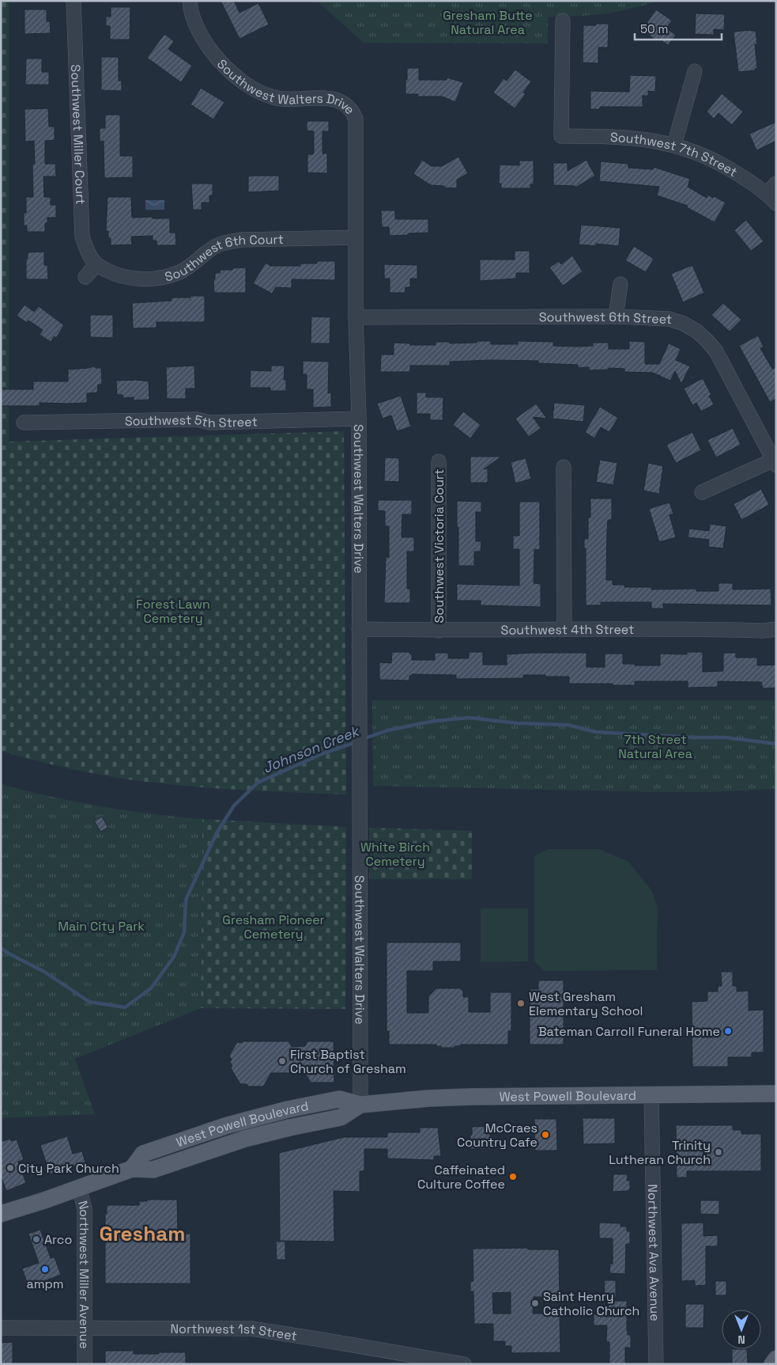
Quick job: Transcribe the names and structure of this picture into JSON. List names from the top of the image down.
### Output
{
  "streets": {
    "main road": ["West Powell Boulevard"],
    "street": [
      "Southwest Walters Drive",
      "Southwest Miller Court",
      "Southwest 7th Street",
      "Southwest 6th Court",
      "Southwest 6th Street",
      "Southwest 5th Street",
      "Southwest Victoria Court",
      "Southwest 4th Street",
      "Northwest Ava Avenue",
      "Northwest Miller Avenue",
      "Northwest 1st Street"
    ]
  },
  "crossings": [
    ["Southwest Walters Drive", "Southwest 6th Court"],
    ["Southwest Walters Drive", "Southwest 6th Street"],
    ["Southwest Walters Drive", "Southwest 5th Street"],
    ["Southwest Walters Drive", "Southwest 4th Street"],
    ["Southwest Walters Drive", "West Powell Boulevard"],
    ["Southwest Miller Court", "Southwest 6th Court"],
    ["Southwest Victoria Court", "Southwest 4th Street"],
    ["West Powell Boulevard", "Northwest Ava Avenue"],
    ["West Powell Boulevard", "Northwest Miller Avenue"],
    ["Northwest Miller Avenue", "Northwest 1st Street"]
  ],
  "districts": ["Gresham"],
  "water": ["Johnson Creek"],
  "parks": [
    "Gresham Butte Natural Area",
    "Forest Lawn Cemetery",
    "7th Street Natural Area",
    "White Birch Cemetery",
    "Gresham Pioneer Cemetery",
    "Main City Park"
  ],
  "places": [
    "West Gresham Elementary School",
    "Bateman Carroll Funeral Home",
    "First Baptist Church of Gresham",
    "McCraes Country Cafe",
    "Trinity Lutheran Church",
    "City Park Church",
    "Caffeinated Culture Coffee",
    "Arco",
    "ampm",
    "Saint Henry Catholic Church"
  ],
  "scale_bar": "50 m",
  "north": "bottom"
}
